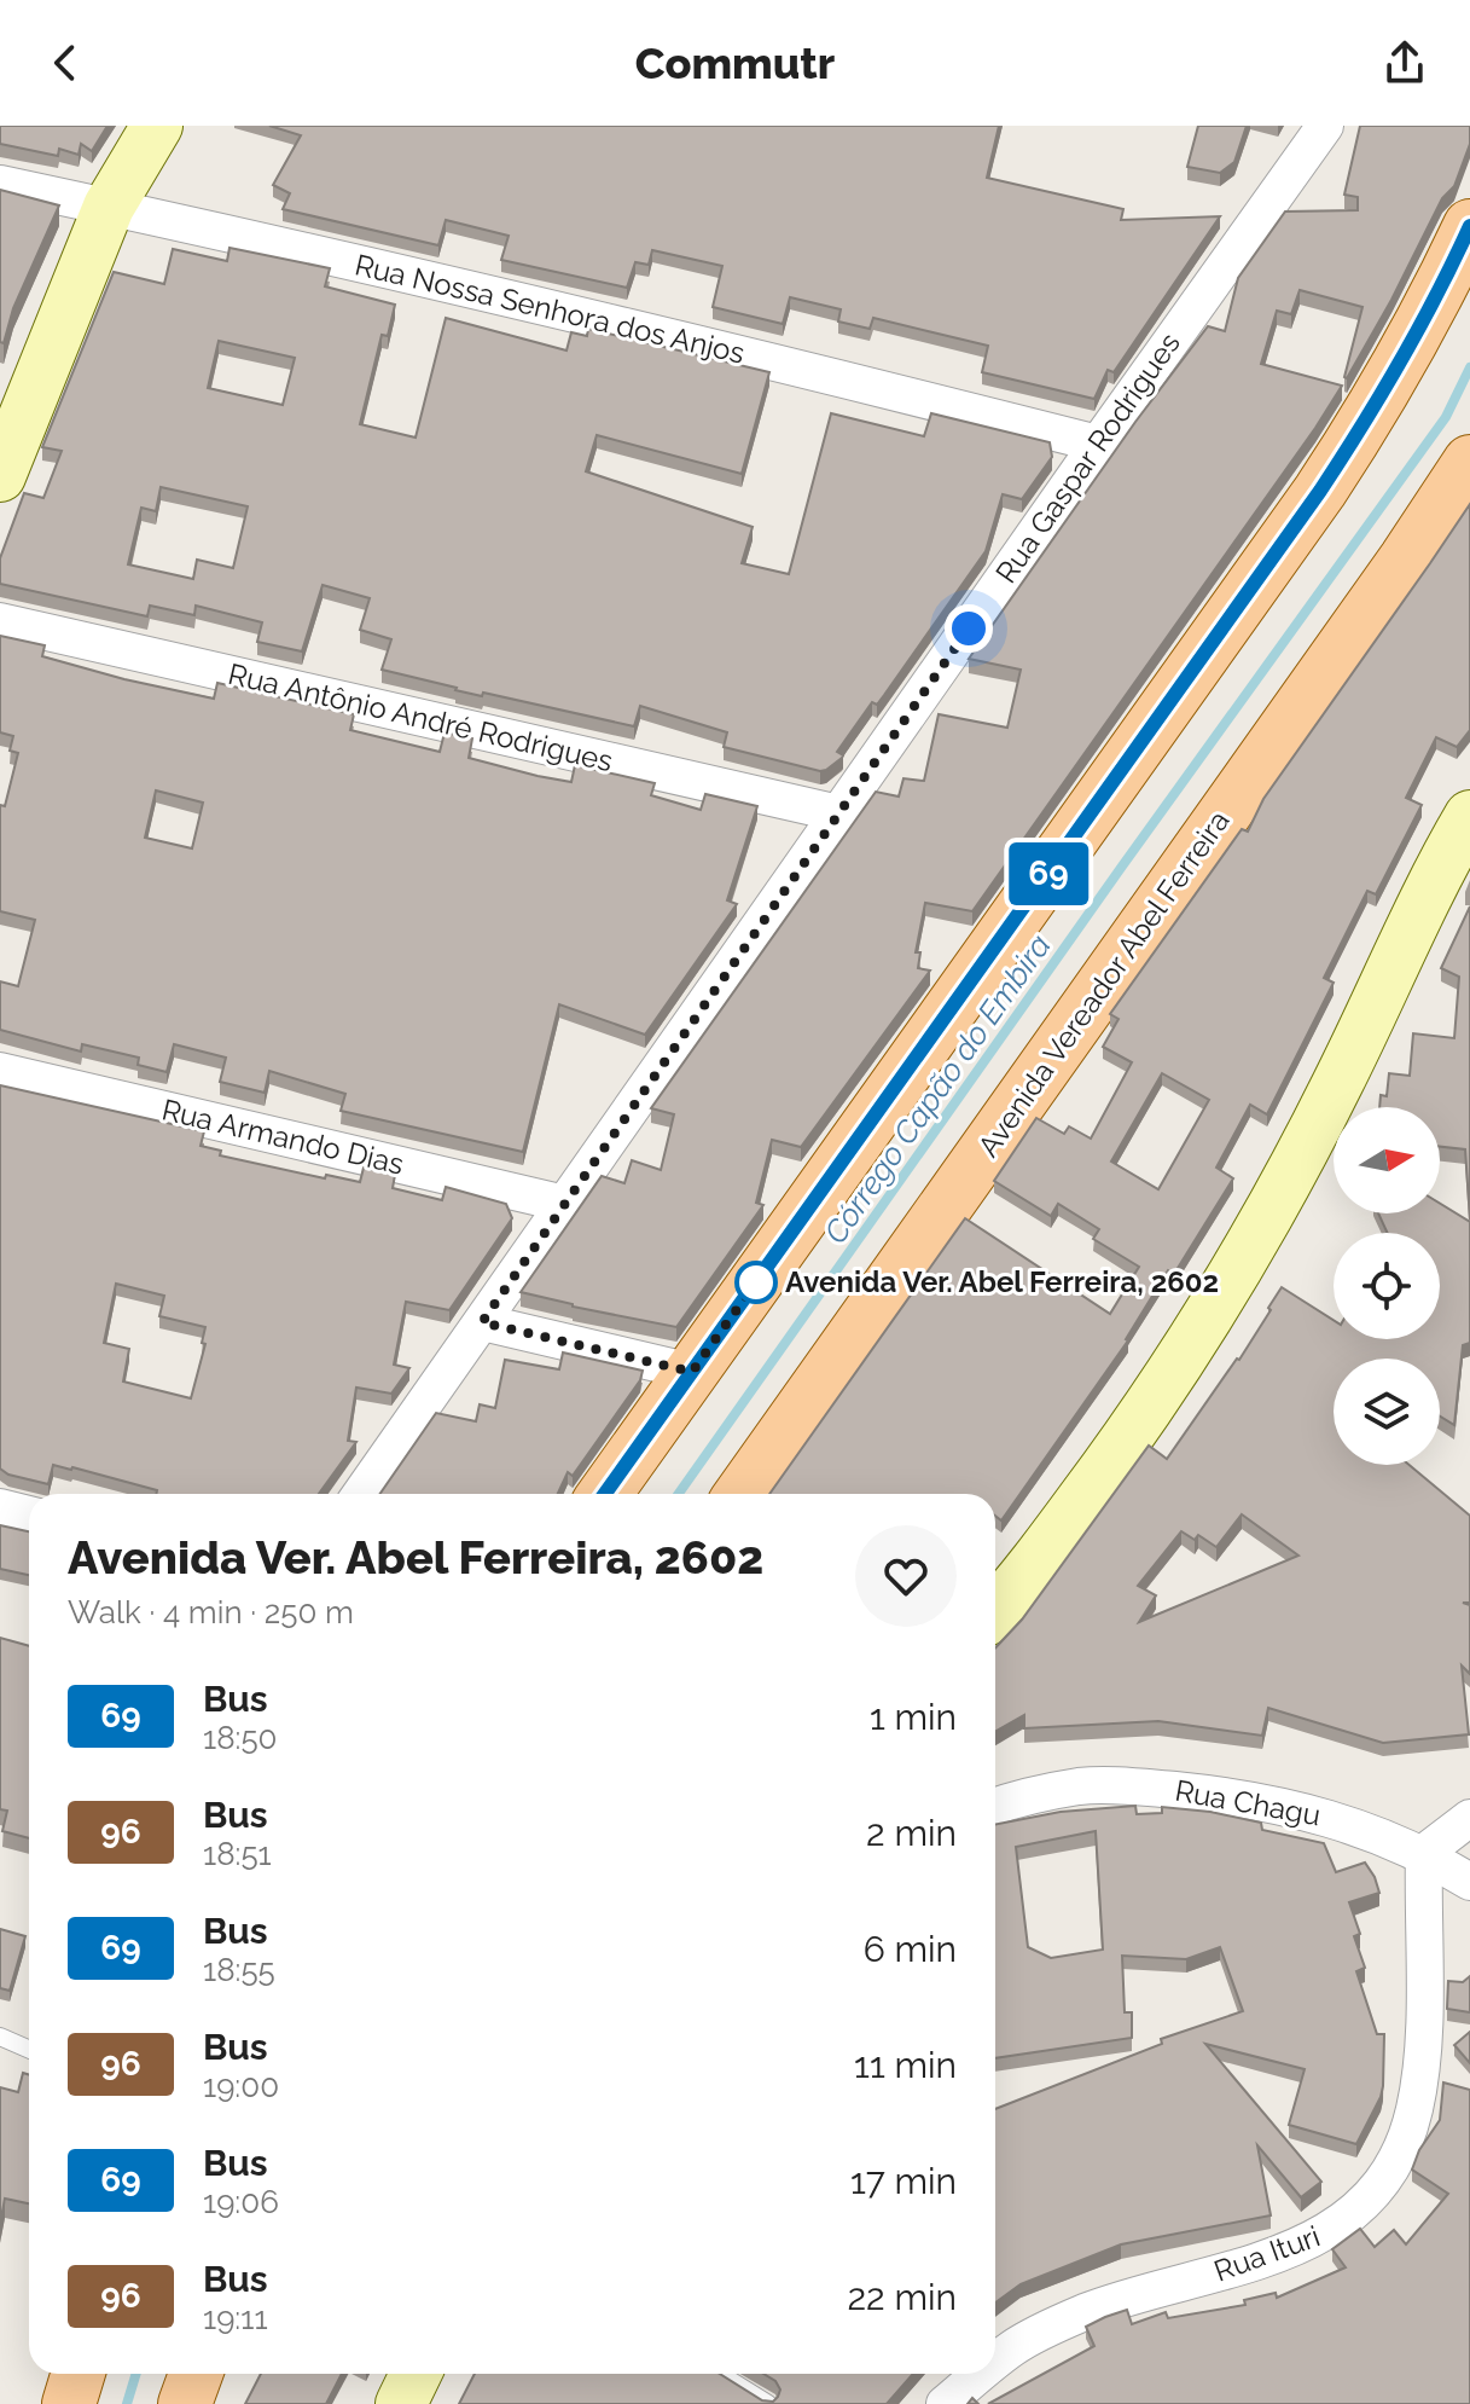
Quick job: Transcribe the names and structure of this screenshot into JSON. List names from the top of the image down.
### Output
{
  "streets": {
    "main road": ["Avenida Vereador Abel Ferreira"],
    "street": [
      "Rua Nossa Senhora dos Anjos",
      "Rua Gaspar Rodrigues",
      "Rua Antônio André Rodrigues",
      "Rua Armando Dias",
      "Rua Chagu",
      "Rua Ituri"
    ]
  },
  "crossings": [
    ["Rua Nossa Senhora dos Anjos", "Rua Gaspar Rodrigues"],
    ["Rua Gaspar Rodrigues", "Rua Antônio André Rodrigues"],
    ["Rua Gaspar Rodrigues", "Rua Armando Dias"],
    ["Rua Chagu", "Rua Ituri"]
  ],
  "water": ["Córrego Capão do Embira"],
  "places": ["Avenida Ver. Abel Ferreira, 2602"],
  "lines": ["bus line 69"],
  "north": "right",
  "page": {
    "header": "Commutr",
    "on_map": "69",
    "heading": ["Avenida Ver. Abel Ferreira, 2602", "Walk · 4 min · 250 m"],
    "list": [
      {
        "mark": "69",
        "name": "Bus",
        "note": "18:50",
        "value": "1 min"
      },
      {
        "mark": "96",
        "name": "Bus",
        "note": "18:51",
        "value": "2 min"
      },
      {
        "mark": "69",
        "name": "Bus",
        "note": "18:55",
        "value": "6 min"
      },
      {
        "mark": "96",
        "name": "Bus",
        "note": "19:00",
        "value": "11 min"
      },
      {
        "mark": "69",
        "name": "Bus",
        "note": "19:06",
        "value": "17 min"
      },
      {
        "mark": "96",
        "name": "Bus",
        "note": "19:11",
        "value": "22 min"
      }
    ]
  }
}
